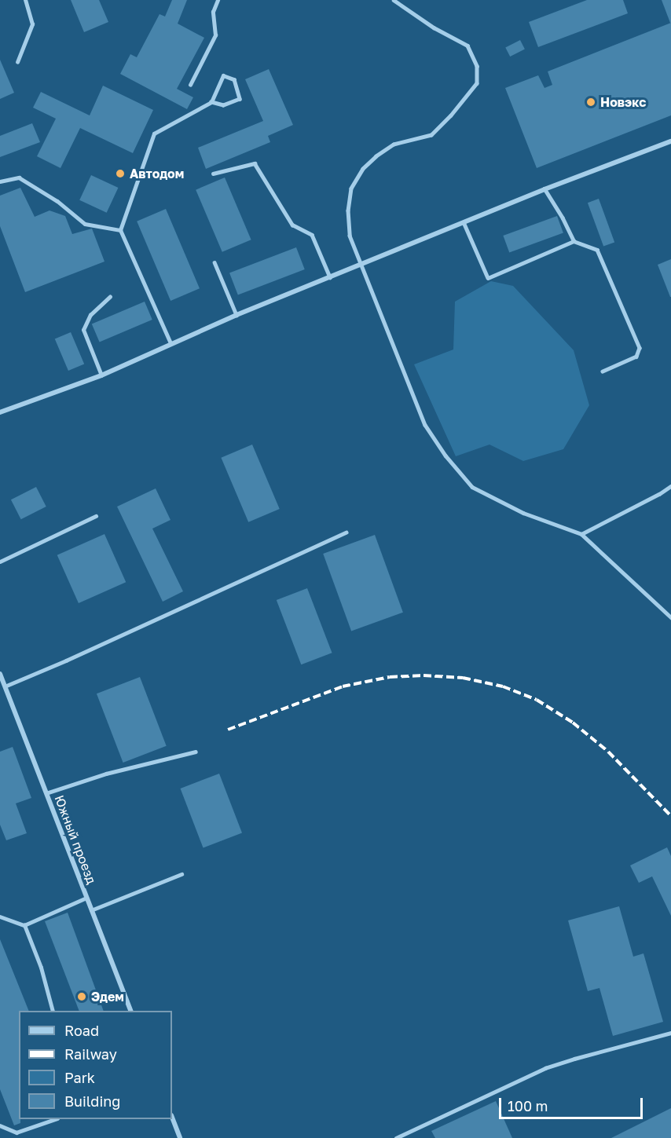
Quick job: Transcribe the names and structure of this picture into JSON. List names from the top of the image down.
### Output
{
  "streets": {
    "street": ["Южный проезд"]
  },
  "places": ["Новэкс", "Автодом", "Эдем"],
  "legend": [
    "Road",
    "Railway",
    "Park",
    "Building"
  ],
  "scale_bar": "100 m"
}
